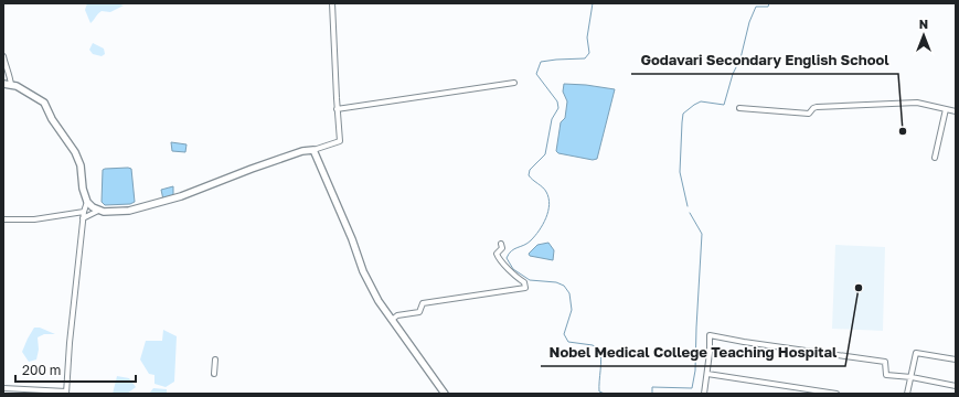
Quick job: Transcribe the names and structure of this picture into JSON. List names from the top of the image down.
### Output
{
  "places": ["Godavari Secondary English School", "Nobel Medical College Teaching Hospital"],
  "scale_bar": "200 m",
  "north": "top"
}
